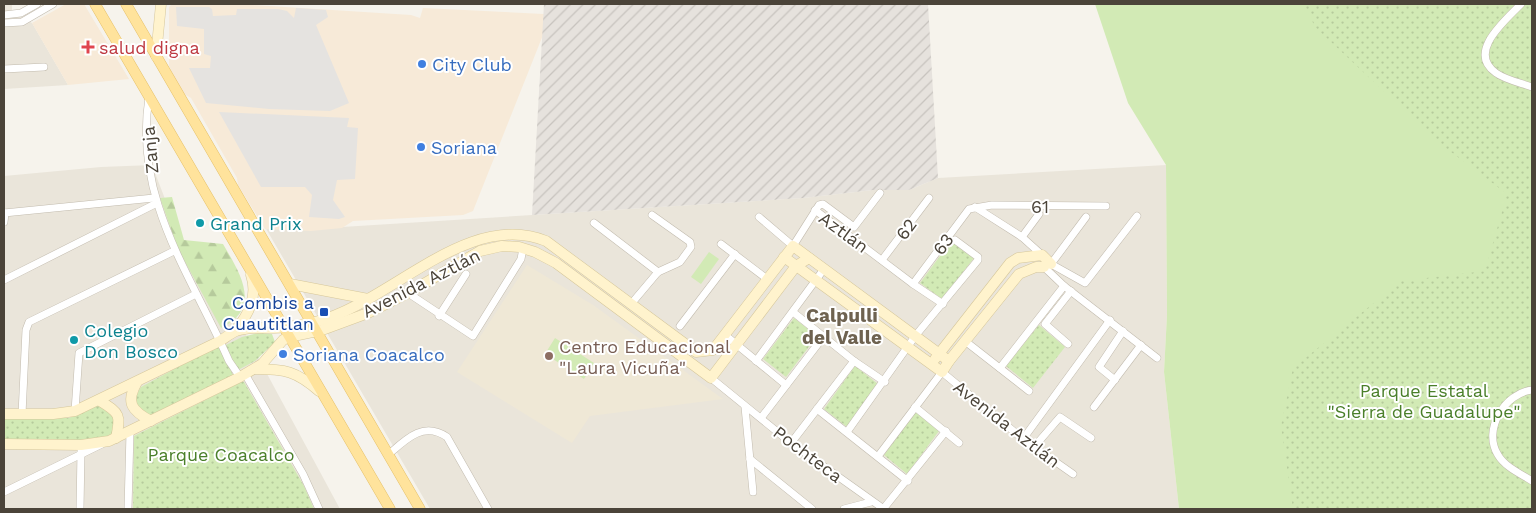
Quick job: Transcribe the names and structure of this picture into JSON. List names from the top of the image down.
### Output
{
  "streets": {
    "street": [
      "Zanja",
      "61",
      "62",
      "Aztlán",
      "63",
      "Avenida Aztlán",
      "Pochteca"
    ]
  },
  "crossings": [
    ["61", "63"],
    ["62", "Aztlán"],
    ["Aztlán", "63"],
    ["Aztlán", "Avenida Aztlán"],
    ["Avenida Aztlán", "Pochteca"]
  ],
  "districts": ["Calpulli del Valle"],
  "parks": ["Parque Estatal \"Sierra de Guadalupe\"", "Parque Coacalco"],
  "places": {
    "health": ["salud digna"],
    "other": [
      "City Club",
      "Soriana",
      "Grand Prix",
      "Colegio Don Bosco",
      "Soriana Coacalco",
      "Centro Educacional \"Laura Vicuña\""
    ],
    "transit": ["Combis a Cuautitlan"]
  }
}
